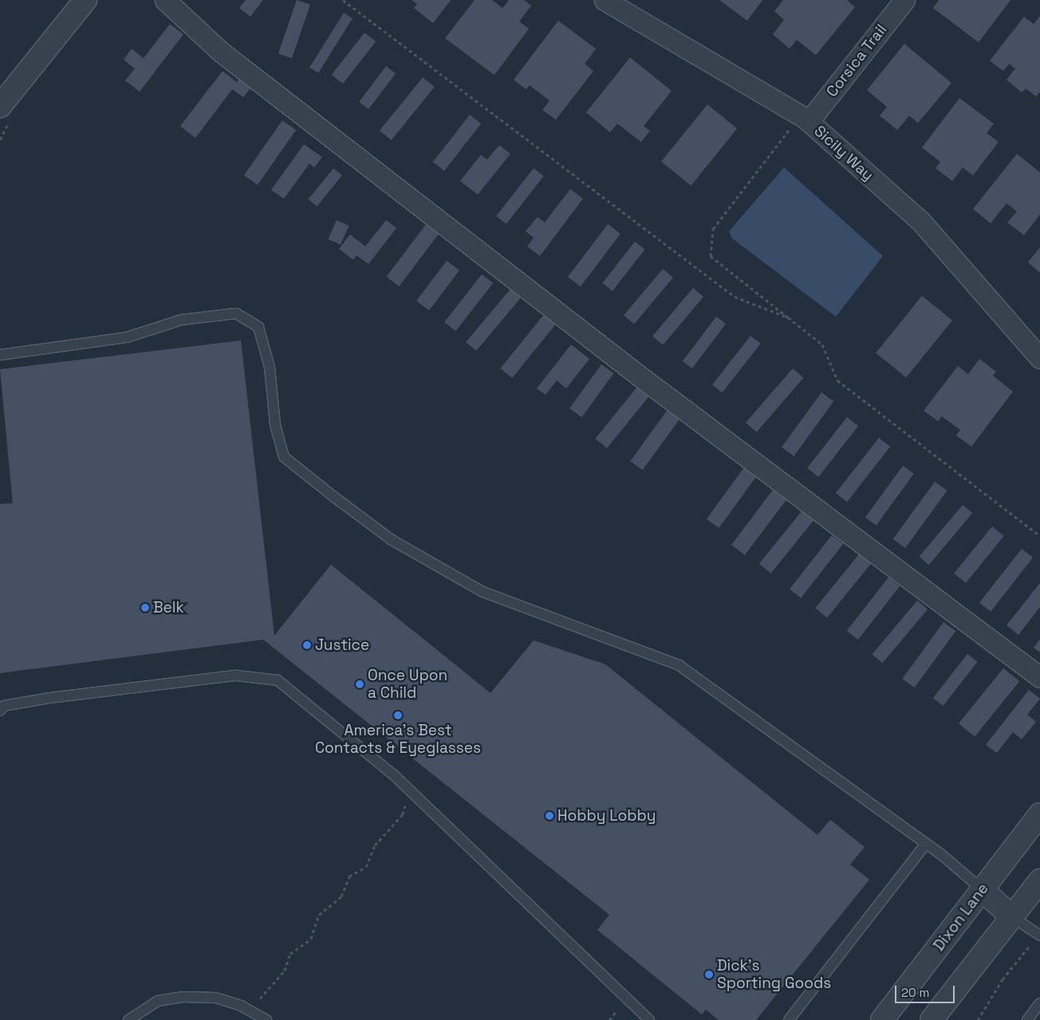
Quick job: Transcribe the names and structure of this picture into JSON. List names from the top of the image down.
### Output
{
  "streets": {
    "street": ["Corsica Trail", "Sicily Way", "Dixon Lane"]
  },
  "crossings": [
    ["Corsica Trail", "Sicily Way"]
  ],
  "places": [
    "Belk",
    "Justice",
    "Once Upon a Child",
    "America's Best Contacts & Eyeglasses",
    "Hobby Lobby",
    "Dick's Sporting Goods"
  ],
  "scale_bar": "20 m"
}
